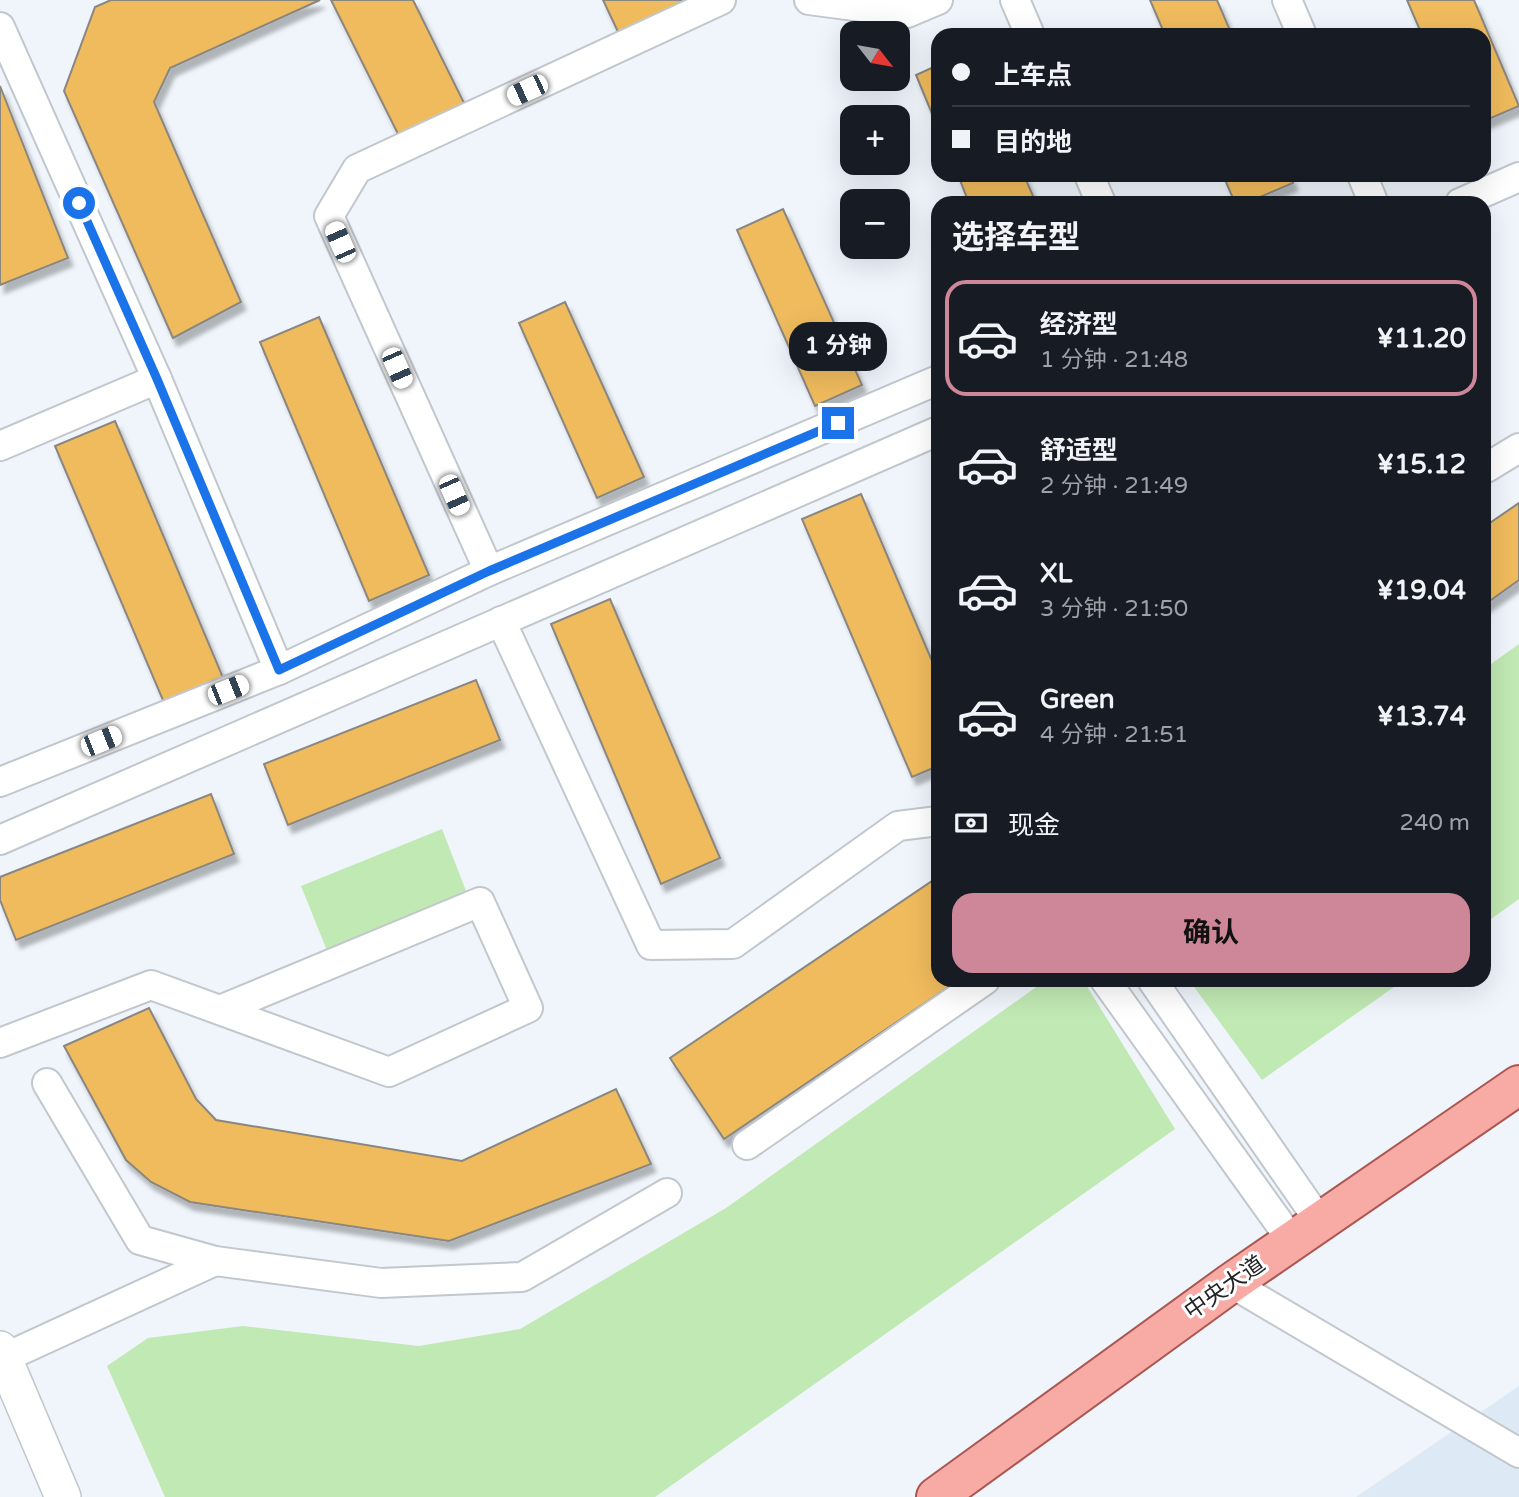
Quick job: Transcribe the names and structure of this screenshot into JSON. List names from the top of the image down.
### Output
{
  "streets": {
    "main road": ["中央大道"]
  },
  "north": "bottom right",
  "page": {
    "map_buttons": ["+", "−"],
    "banner": ["上车点", "目的地"],
    "heading": "选择车型",
    "list": [
      {
        "name": "经济型",
        "note": "1 分钟 · 21:48",
        "value": "¥11.20"
      },
      {
        "name": "舒适型",
        "note": "2 分钟 · 21:49",
        "value": "¥15.12"
      },
      {
        "name": "XL",
        "note": "3 分钟 · 21:50",
        "value": "¥19.04"
      },
      {
        "name": "Green",
        "note": "4 分钟 · 21:51",
        "value": "¥13.74"
      }
    ],
    "bubble": "1 分钟",
    "pay": ["现金", "240 m"],
    "buttons": "确认"
  }
}
